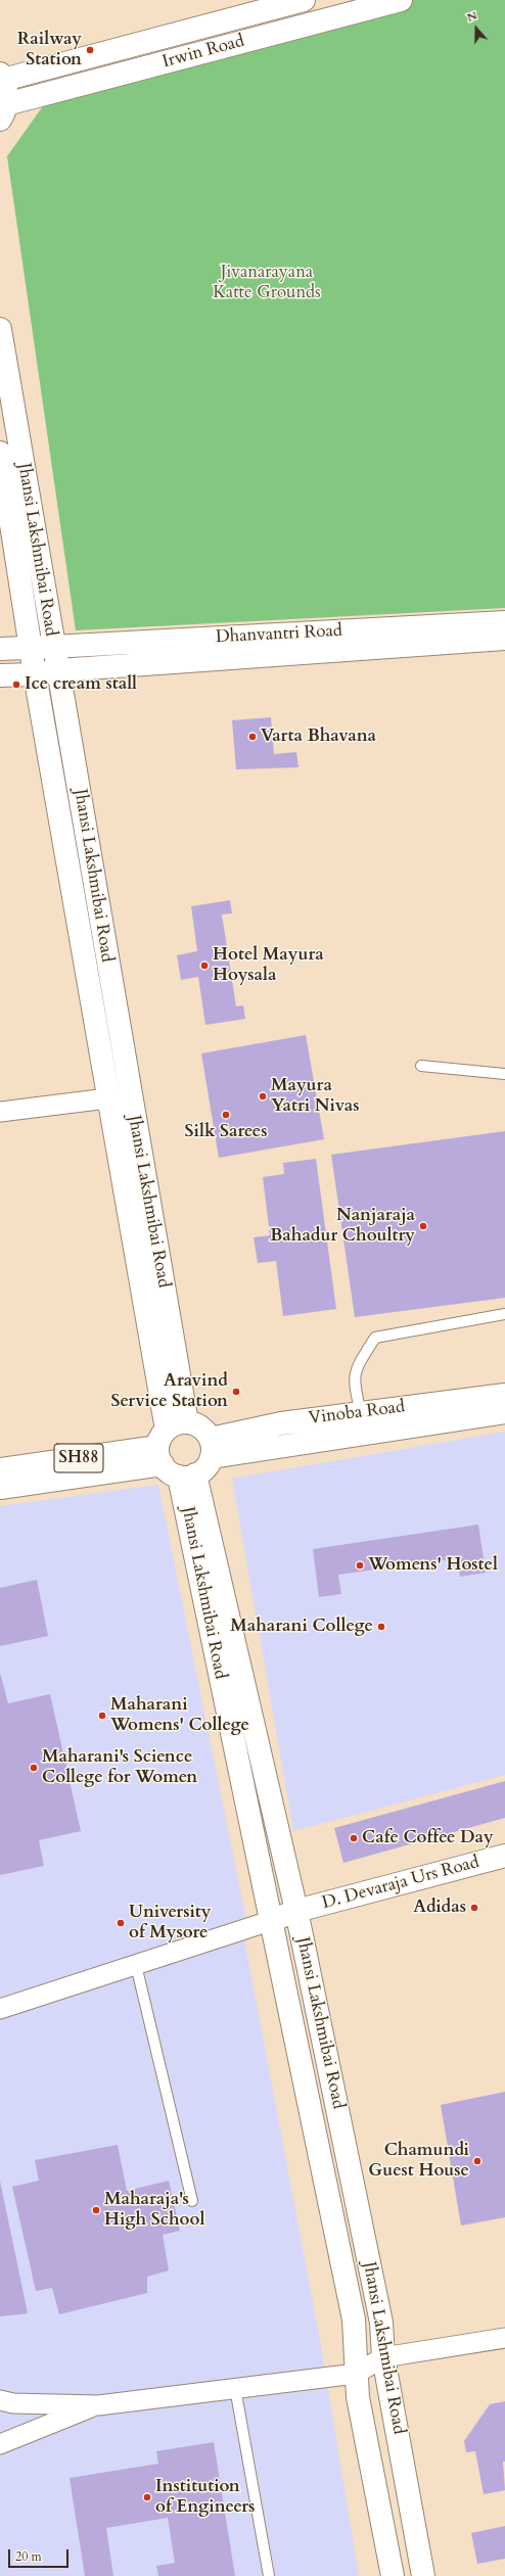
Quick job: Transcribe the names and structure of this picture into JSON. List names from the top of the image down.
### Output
{
  "streets": {
    "main road": [
      "Irwin Road",
      "Jhansi Lakshmibai Road",
      "Dhanvantri Road",
      "Vinoba Road",
      "SH88",
      "D. Devaraja Urs Road"
    ]
  },
  "crossings": [
    ["Jhansi Lakshmibai Road", "Dhanvantri Road"],
    ["Jhansi Lakshmibai Road", "SH88"],
    ["Jhansi Lakshmibai Road", "D. Devaraja Urs Road"]
  ],
  "parks": ["Jivanarayana Katte Grounds"],
  "places": [
    "Railway Station",
    "Ice cream stall",
    "Varta Bhavana",
    "Hotel Mayura Hoysala",
    "Mayura Yatri Nivas",
    "Silk Sarees",
    "Nanjaraja Bahadur Choultry",
    "Aravind Service Station",
    "Womens' Hostel",
    "Maharani College",
    "Maharani Womens' College",
    "Maharani's Science College for Women",
    "Cafe Coffee Day",
    "Adidas",
    "University of Mysore",
    "Chamundi Guest House",
    "Maharaja's High School",
    "Institution of Engineers"
  ],
  "scale_bar": "20 m",
  "north": "top"
}
